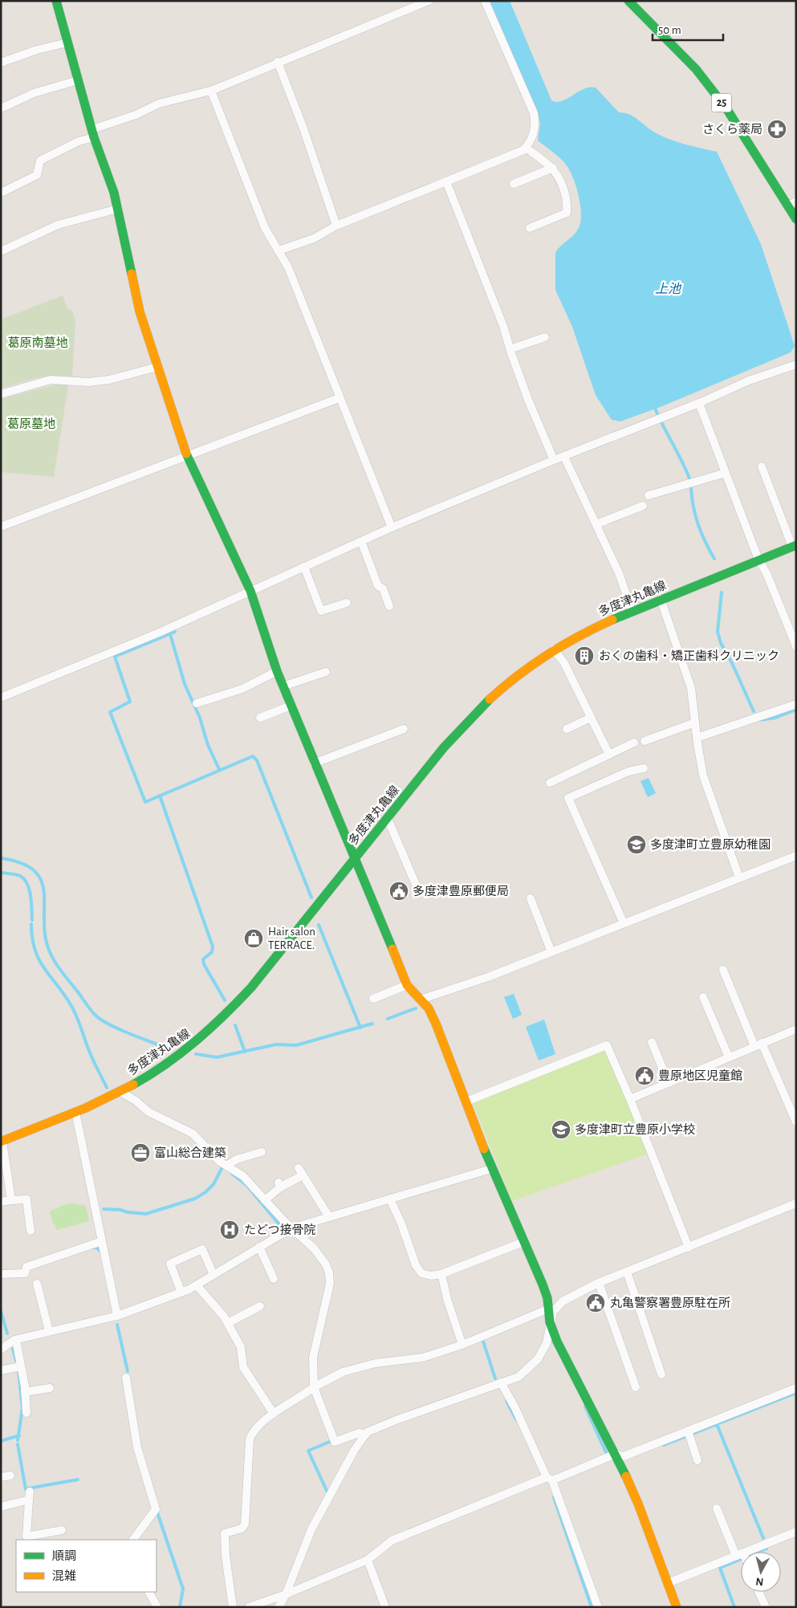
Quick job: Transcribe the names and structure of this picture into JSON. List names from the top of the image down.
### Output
{
  "streets": {
    "street": ["25", "多度津丸亀線"]
  },
  "water": ["上池"],
  "parks": ["葛原南墓地", "葛原墓地"],
  "places": {
    "pharmacy": ["さくら薬局"],
    "building": ["おくの歯科・矯正歯科クリニック"],
    "school or university": ["多度津町立豊原幼稚園", "多度津町立豊原小学校"],
    "public building": ["多度津豊原郵便局", "豊原地区児童館", "丸亀警察署豊原駐在所"],
    "shop": ["Hair salon TERRACE."],
    "office": ["富山総合建築"],
    "hospital": ["たどつ接骨院"]
  },
  "legend": ["順調", "混雑"],
  "scale_bar": "50 m",
  "north": "bottom"
}
